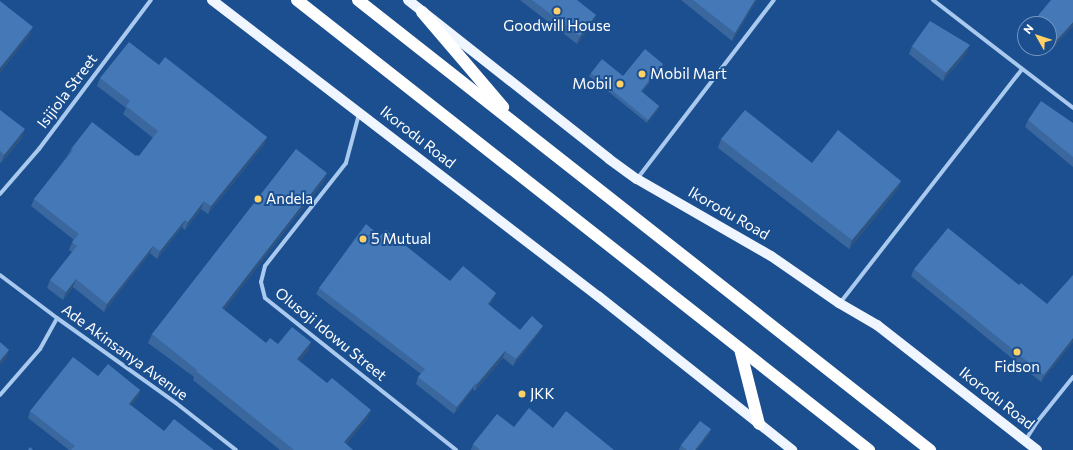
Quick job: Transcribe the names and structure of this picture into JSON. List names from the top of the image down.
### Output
{
  "streets": {
    "main road": ["Ikorodu Road"],
    "street": ["Isijiola Street", "Olusoji Idowu Street", "Ade Akinsanya Avenue"]
  },
  "crossings": [
    ["Ikorodu Road", "Olusoji Idowu Street"]
  ],
  "places": [
    "Goodwill House",
    "Mobil Mart",
    "Mobil",
    "Andela",
    "5 Mutual",
    "Fidson",
    "JKK"
  ],
  "north": "top left"
}
